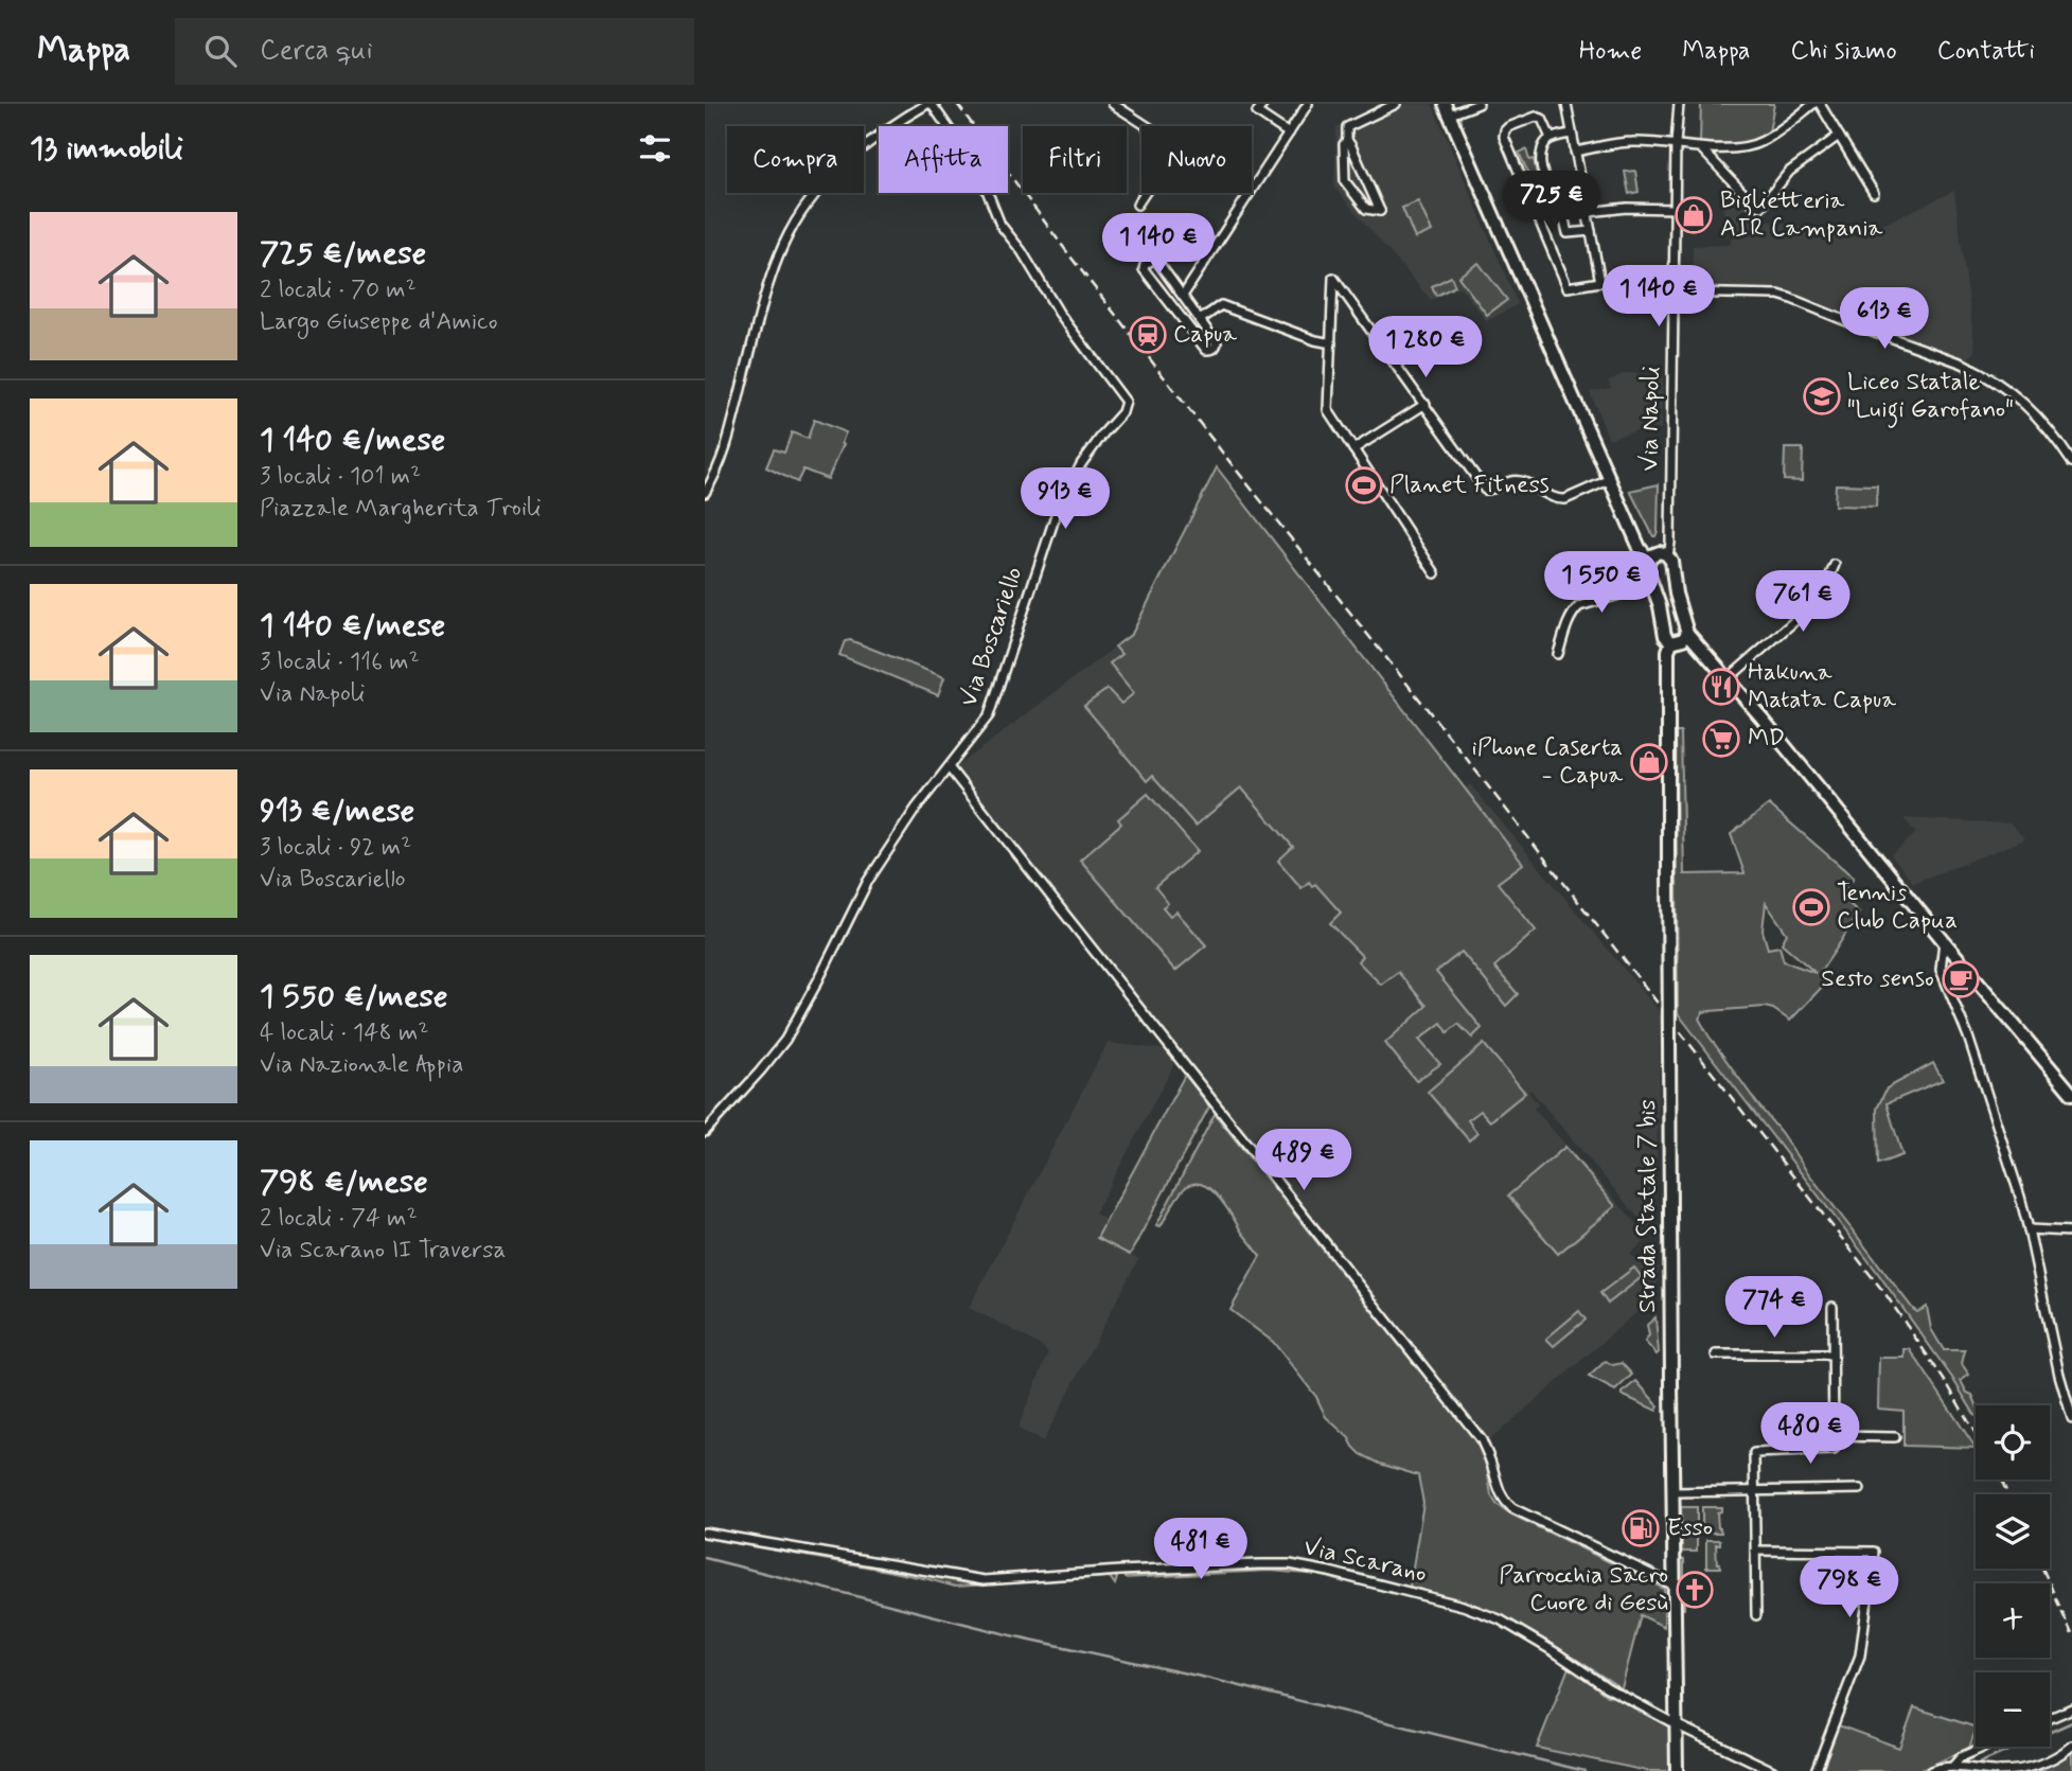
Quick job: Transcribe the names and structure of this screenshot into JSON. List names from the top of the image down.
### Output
{
  "streets": {
    "main road": ["Strada Statale 7 bis"],
    "street": ["Via Napoli", "Via Boscariello", "Via Scarano"]
  },
  "crossings": [
    ["Strada Statale 7 bis", "Via Scarano"]
  ],
  "places": {
    "shop": ["Biglietteria AIR Campania", "iPhone Caserta - Capua"],
    "station": ["Capua"],
    "school or university": ["Liceo Statale \"Luigi Garofano\""],
    "sports": ["Planet Fitness", "Tennis Club Capua"],
    "restaurant": ["Hakuna Matata Capua"],
    "supermarket": ["MD"],
    "cafe": ["Sesto senso"],
    "fuel station": ["Esso"],
    "church": ["Parrocchia Sacro Cuore di Gesù"]
  },
  "page": {
    "header": "Mappa",
    "search": "Cerca qui",
    "nav": [
      "Home",
      "Mappa",
      "Chi siamo",
      "Contatti"
    ],
    "heading": "13 immobili",
    "chip": [
      "Compra",
      "Affitta",
      "Filtri",
      "Nuovo"
    ],
    "price": [
      "725 €",
      "1 140 €",
      "1 140 €",
      "613 €",
      "1 280 €",
      "913 €",
      "1 550 €",
      "761 €",
      "489 €",
      "774 €",
      "480 €",
      "481 €",
      "798 €"
    ],
    "list": [
      {
        "name": "725 €/mese",
        "note": "2 locali · 70 m² · Largo Giuseppe d'Amico"
      },
      {
        "name": "1 140 €/mese",
        "note": "3 locali · 101 m² · Piazzale Margherita Troili"
      },
      {
        "name": "1 140 €/mese",
        "note": "3 locali · 116 m² · Via Napoli"
      },
      {
        "name": "913 €/mese",
        "note": "3 locali · 92 m² · Via Boscariello"
      },
      {
        "name": "1 550 €/mese",
        "note": "4 locali · 148 m² · Via Nazionale Appia"
      },
      {
        "name": "798 €/mese",
        "note": "2 locali · 74 m² · Via Scarano II Traversa"
      }
    ],
    "map_buttons": ["+", "−"]
  }
}
